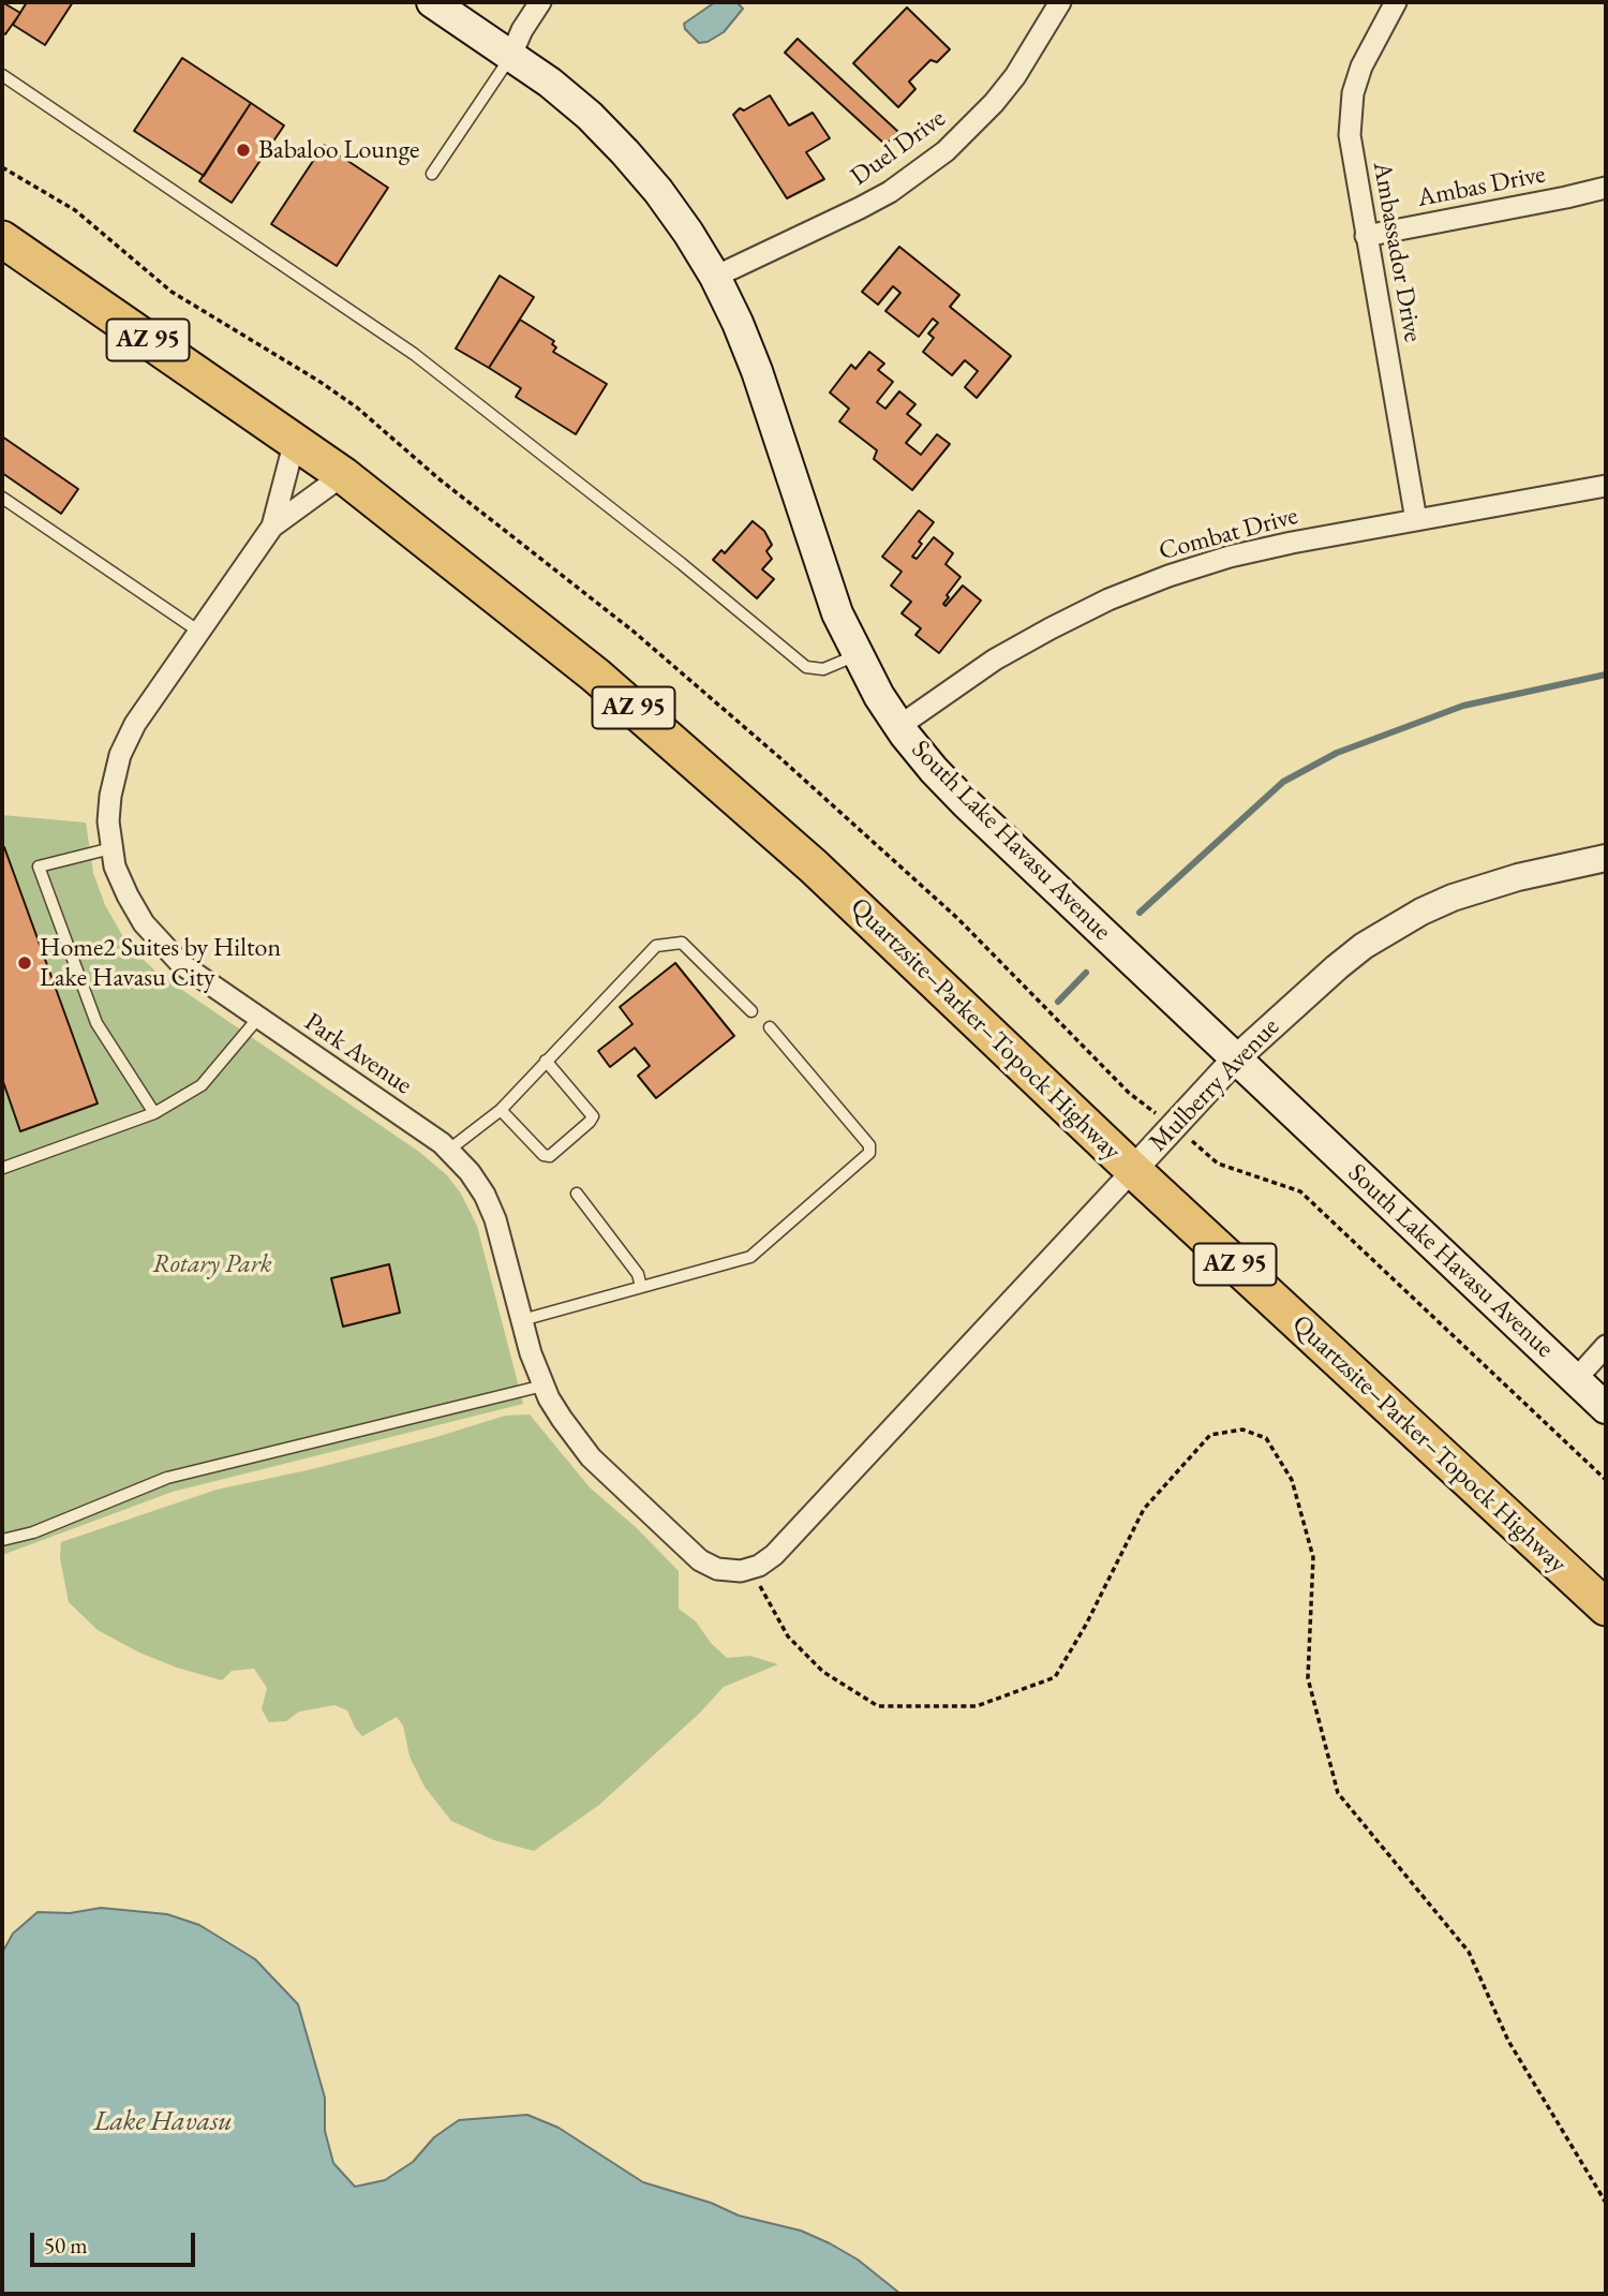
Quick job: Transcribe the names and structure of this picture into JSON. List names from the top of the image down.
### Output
{
  "streets": {
    "highway": ["AZ 95", "Quartzsite–Parker–Topock Highway"],
    "main road": ["South Lake Havasu Avenue"],
    "street": [
      "Duel Drive",
      "Ambas Drive",
      "Ambassador Drive",
      "Combat Drive",
      "Park Avenue",
      "Mulberry Avenue"
    ]
  },
  "crossings": [
    ["Duel Drive", "South Lake Havasu Avenue"],
    ["Ambas Drive", "Ambassador Drive"],
    ["Ambassador Drive", "Combat Drive"],
    ["AZ 95", "Quartzsite–Parker–Topock Highway"],
    ["AZ 95", "Park Avenue"],
    ["Combat Drive", "South Lake Havasu Avenue"],
    ["South Lake Havasu Avenue", "Mulberry Avenue"],
    ["Quartzsite–Parker–Topock Highway", "Park Avenue"],
    ["Quartzsite–Parker–Topock Highway", "Mulberry Avenue"],
    ["Park Avenue", "Mulberry Avenue"]
  ],
  "water": ["Lake Havasu"],
  "parks": ["Rotary Park"],
  "places": ["Babaloo Lounge", "Home2 Suites by Hilton Lake Havasu City"],
  "scale_bar": "50 m"
}
